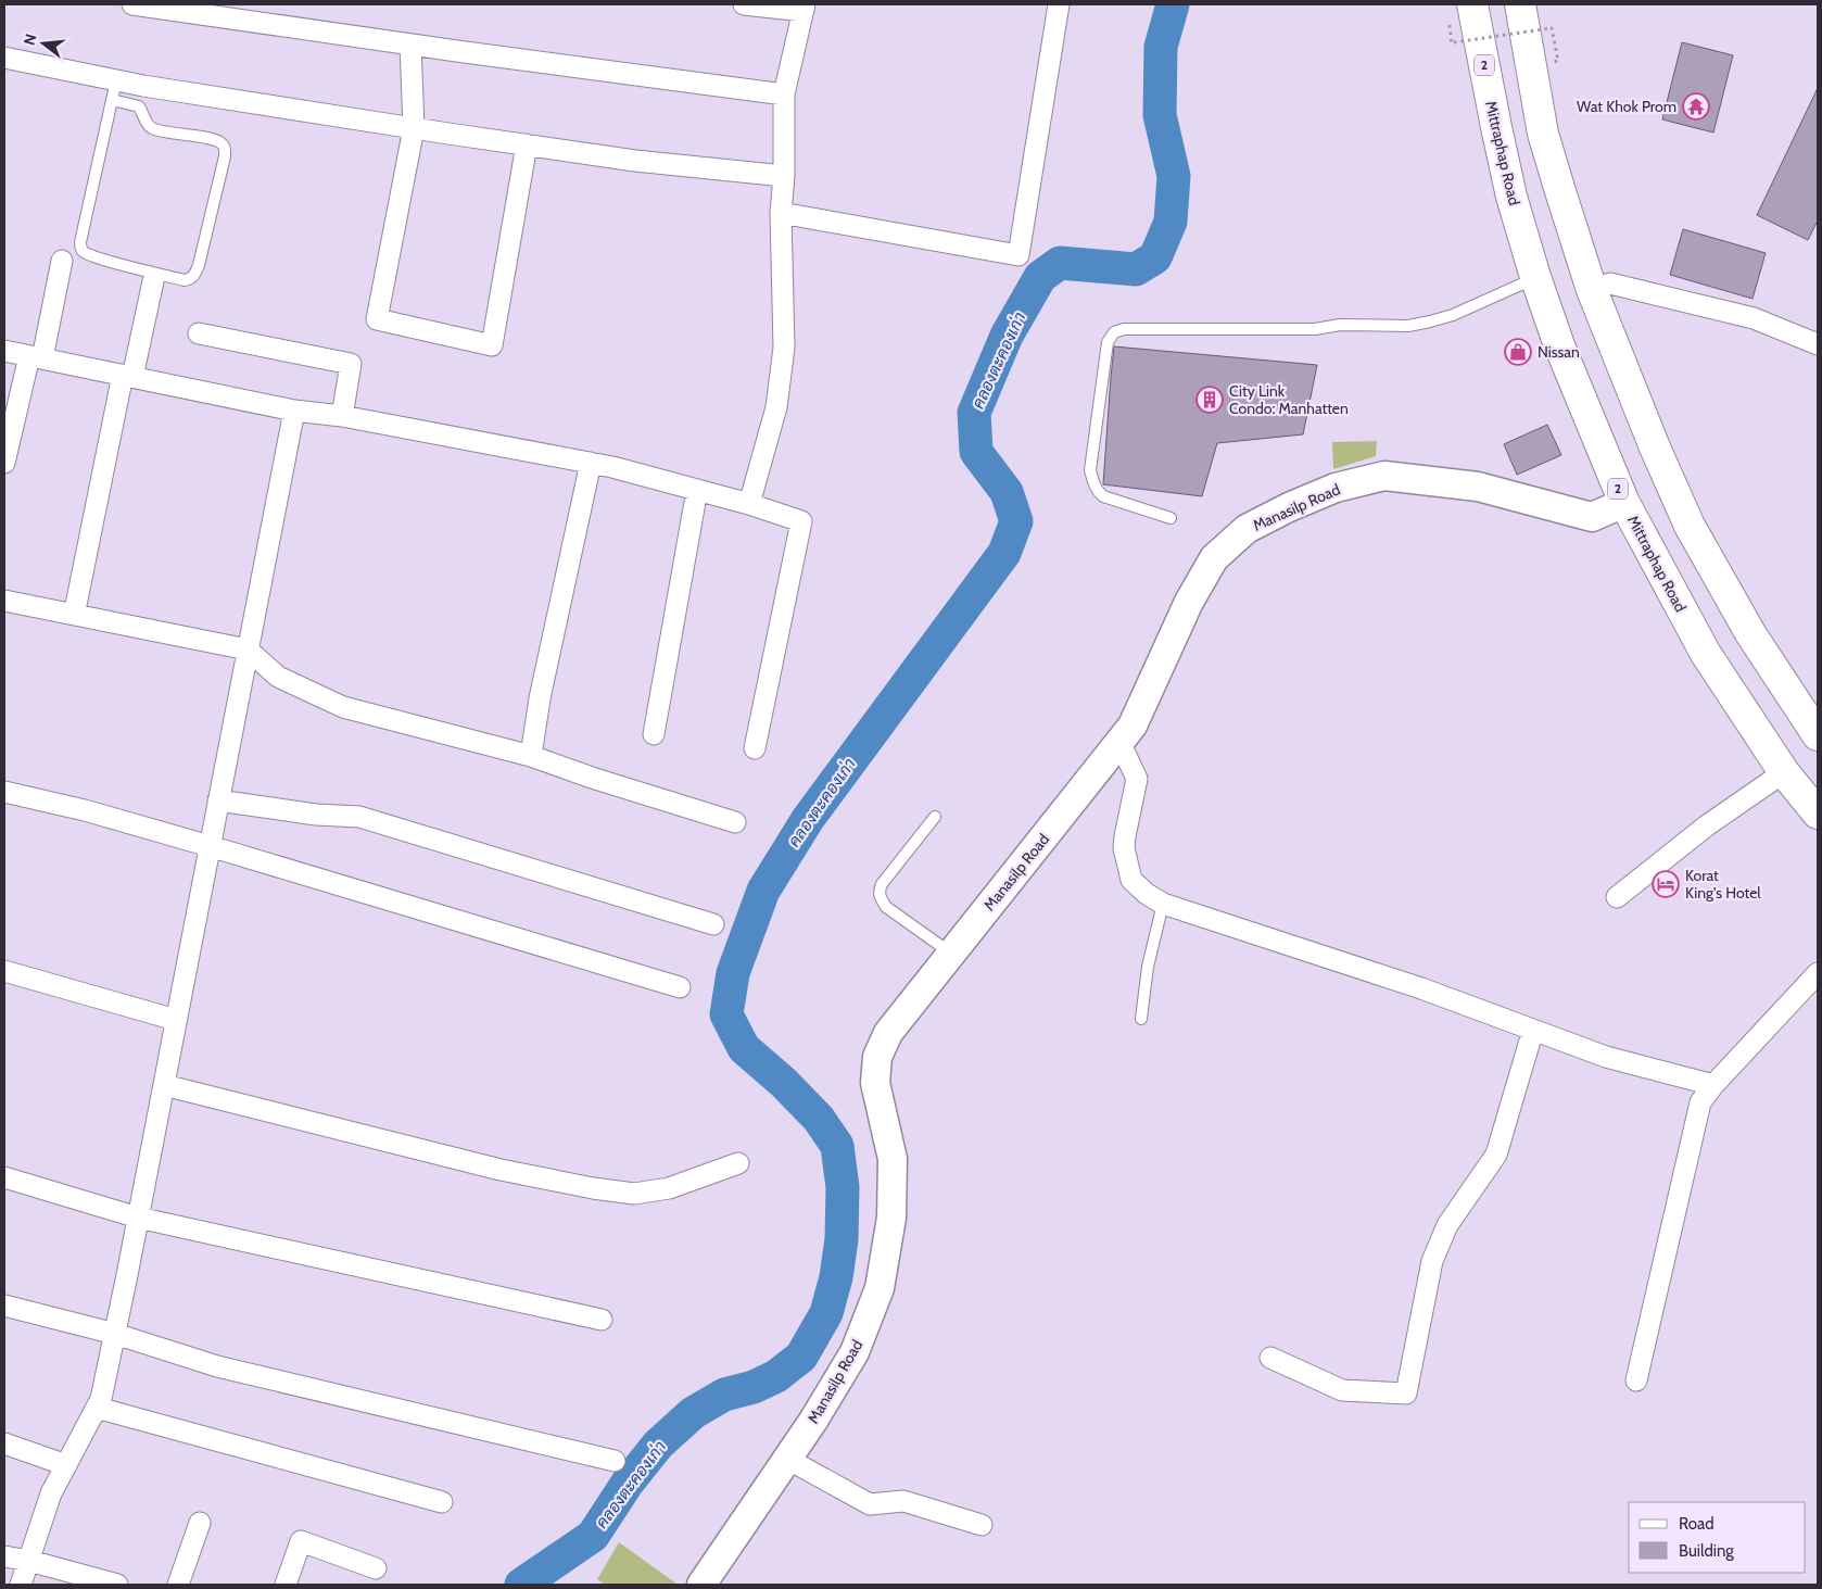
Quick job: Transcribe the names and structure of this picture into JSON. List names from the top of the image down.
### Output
{
  "streets": {
    "highway": ["2", "Mittraphap Road"],
    "street": ["Manasilp Road"]
  },
  "crossings": [
    ["Mittraphap Road", "Manasilp Road"]
  ],
  "water": ["คลองตะคองเก่า"],
  "places": {
    "temple": ["Wat Khok Prom"],
    "shop": ["Nissan"],
    "building": ["City Link Condo: Manhatten"],
    "hotel": ["Korat King's Hotel"]
  },
  "legend": ["Road", "Building"],
  "north": "left"
}
